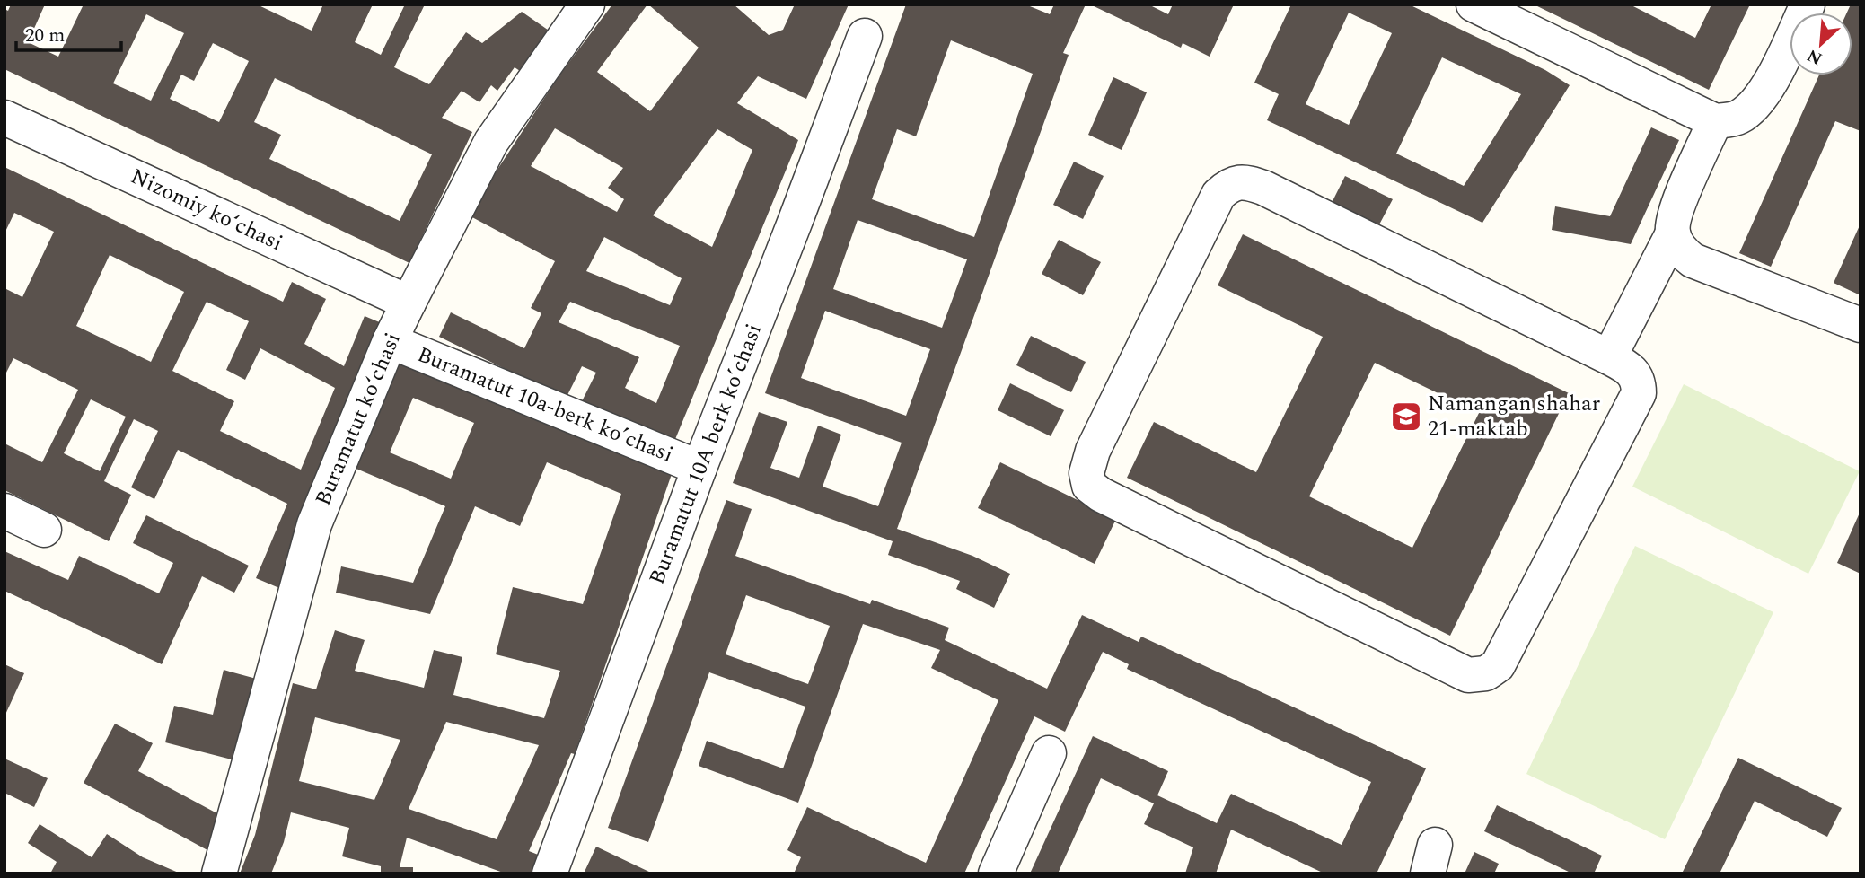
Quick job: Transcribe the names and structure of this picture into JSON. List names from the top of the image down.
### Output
{
  "streets": {
    "street": [
      "Nizomiy koʻchasi",
      "Buramatut 10а-berk koʼchasi",
      "Buramatut koʻchasi",
      "Buramatut 10А berk koʼchasi"
    ]
  },
  "crossings": [
    ["Nizomiy koʻchasi", "Buramatut koʻchasi"],
    ["Buramatut 10а-berk koʼchasi", "Buramatut koʻchasi"],
    ["Buramatut 10а-berk koʼchasi", "Buramatut 10А berk koʼchasi"]
  ],
  "places": {
    "school or university": ["Namangan shahar 21-maktab"]
  },
  "scale_bar": "20 m",
  "north": "bottom left"
}
